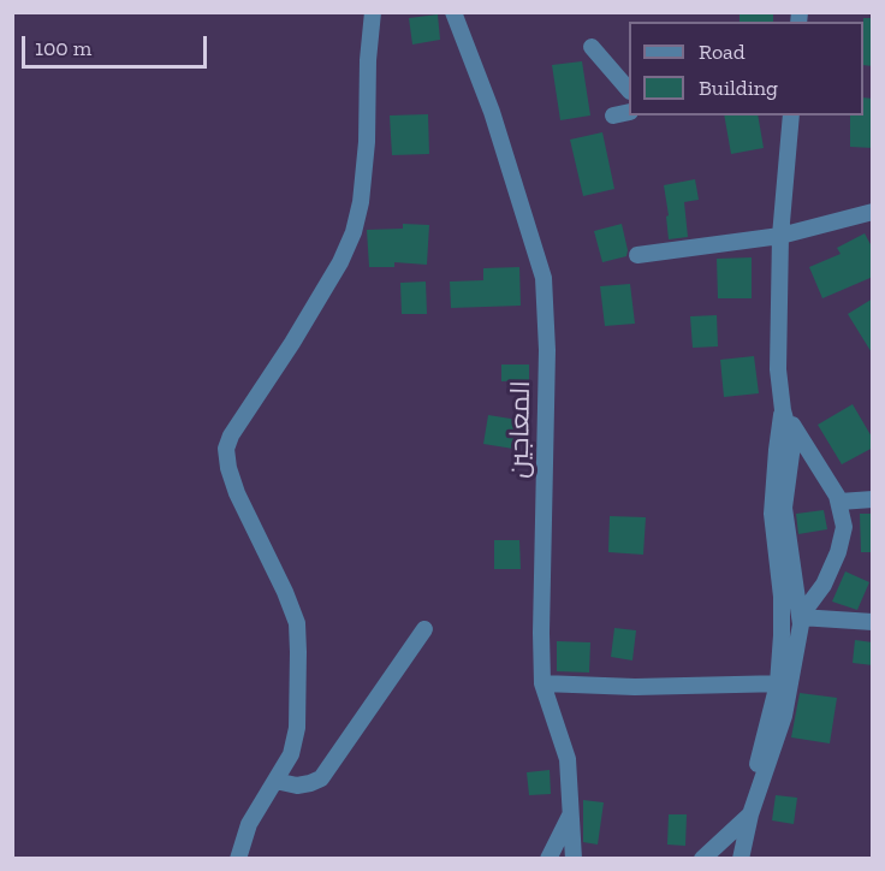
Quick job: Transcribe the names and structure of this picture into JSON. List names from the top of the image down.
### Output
{
  "streets": {
    "street": ["المعاجين"]
  },
  "legend": ["Road", "Building"],
  "scale_bar": "100 m"
}
